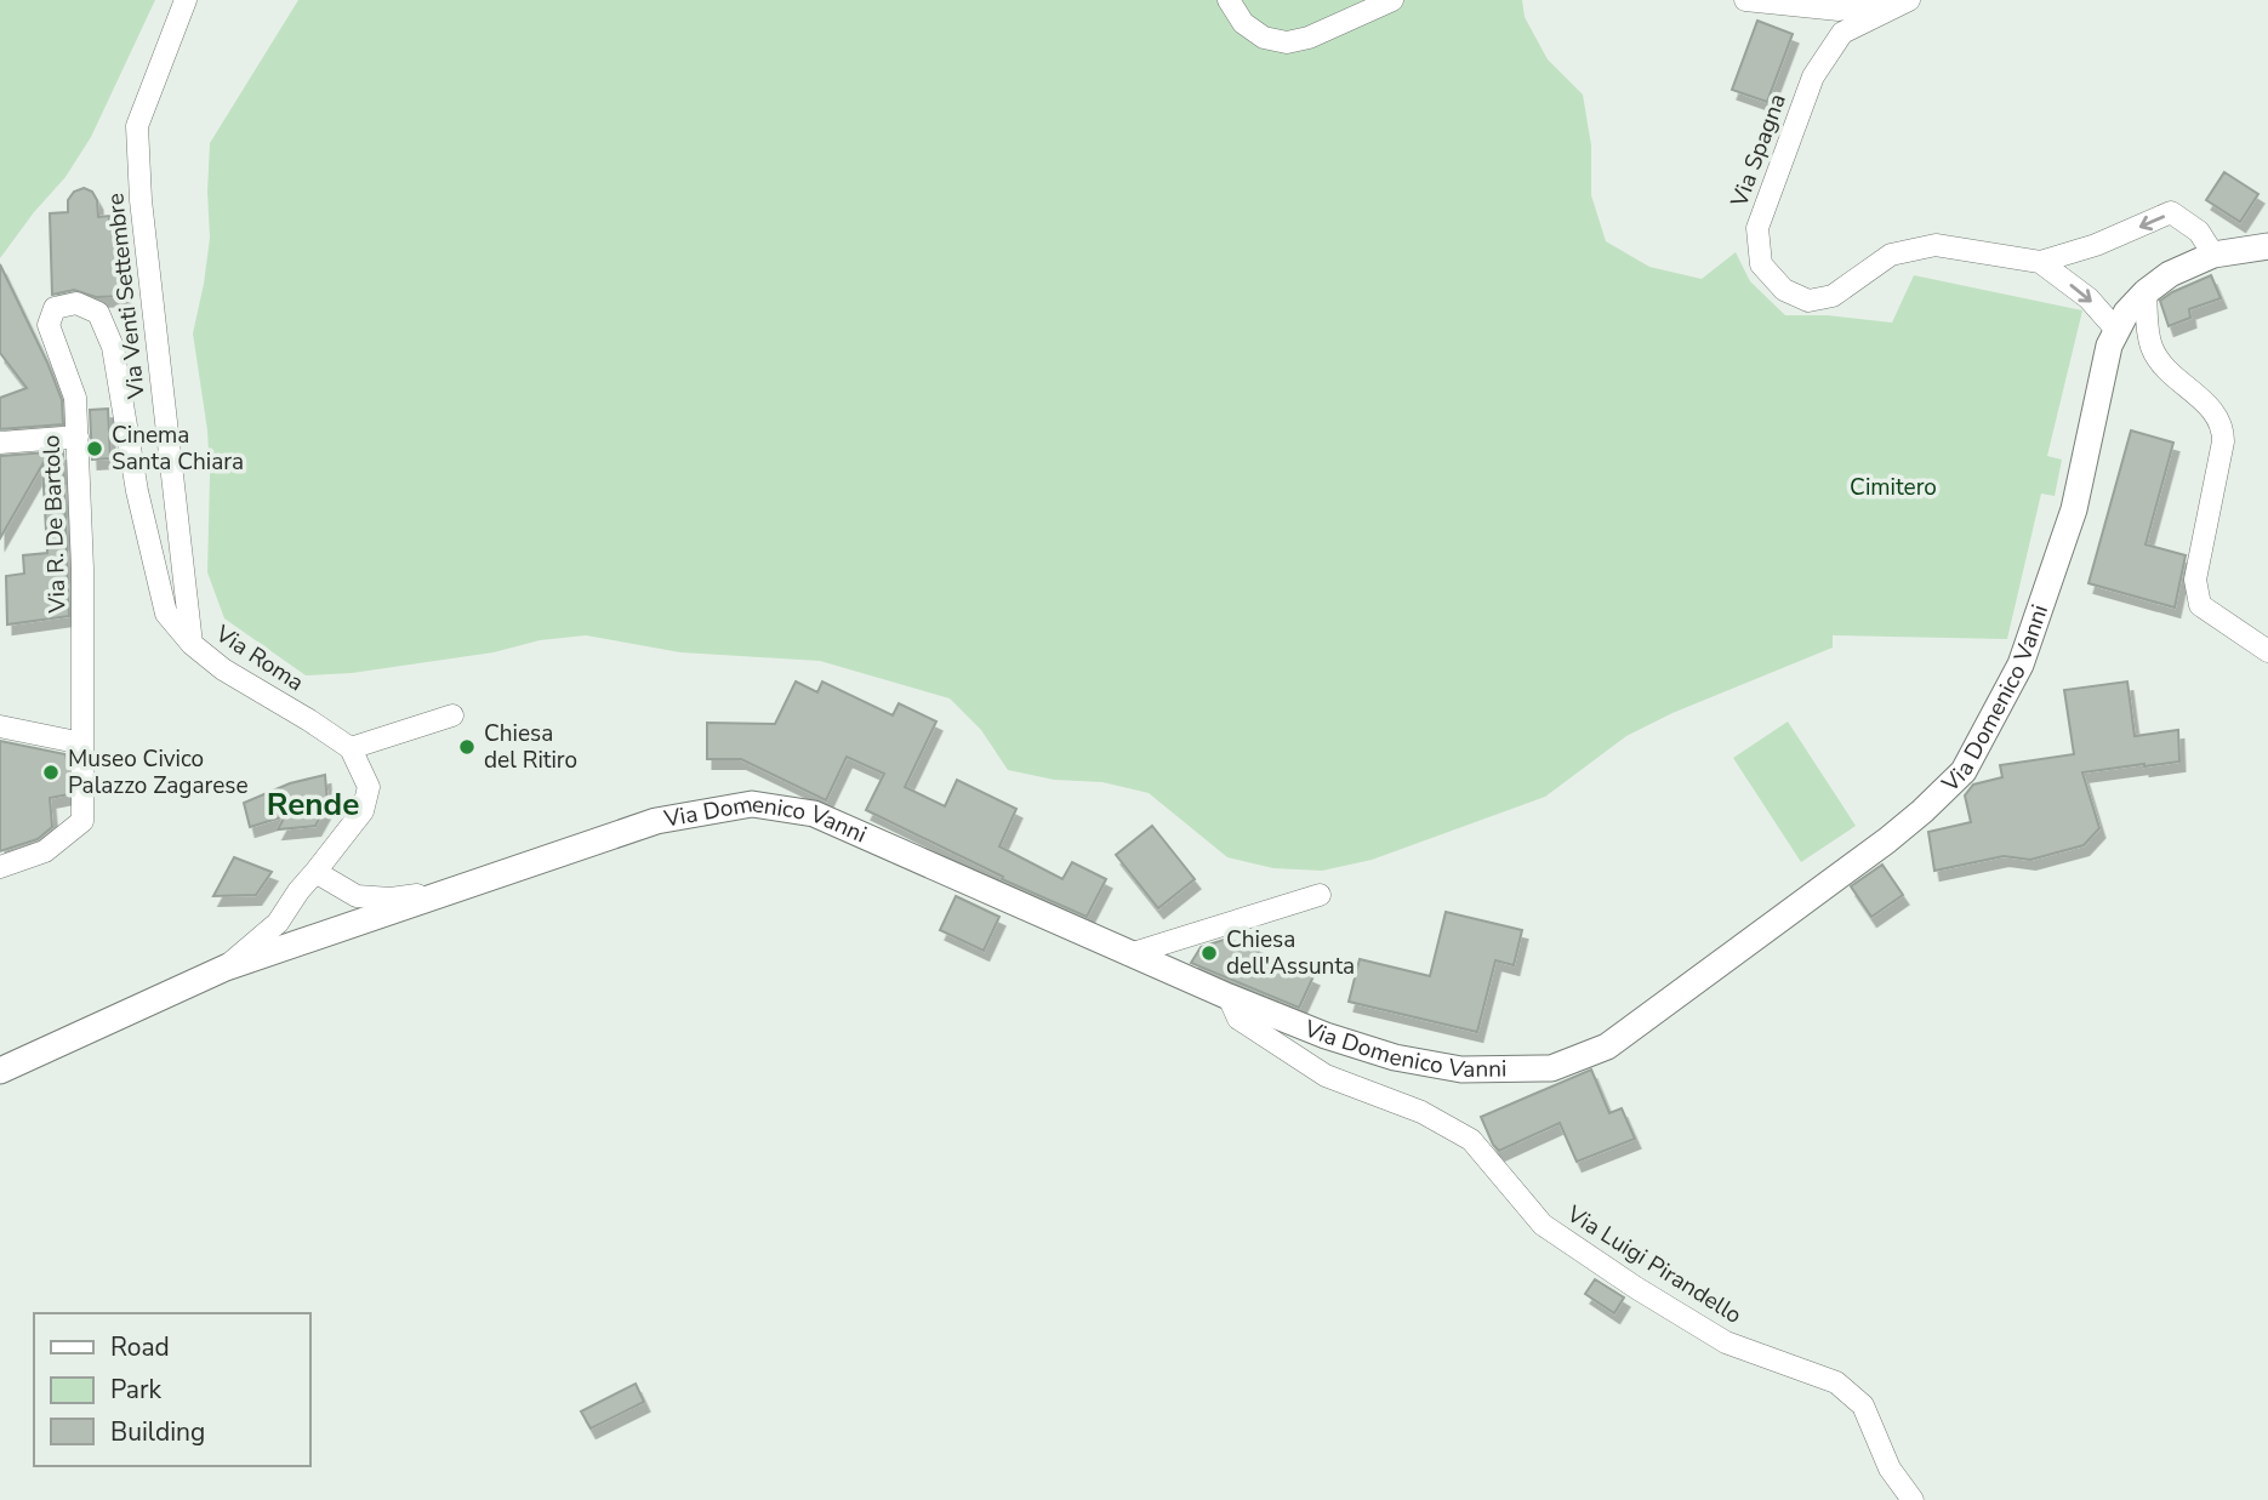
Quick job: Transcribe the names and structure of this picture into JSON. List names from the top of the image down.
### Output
{
  "streets": {
    "main road": ["Via Domenico Vanni"],
    "street": [
      "Via Spagna",
      "Via Venti Settembre",
      "Via R. De Bartolo",
      "Via Roma",
      "Via Luigi Pirandello"
    ]
  },
  "crossings": [
    ["Via Spagna", "Via Domenico Vanni"],
    ["Via Venti Settembre", "Via Roma"],
    ["Via R. De Bartolo", "Via Roma"],
    ["Via Domenico Vanni", "Via Luigi Pirandello"]
  ],
  "districts": ["Rende"],
  "parks": ["Cimitero"],
  "places": [
    "Cinema Santa Chiara",
    "Chiesa del Ritiro",
    "Museo Civico Palazzo Zagarese",
    "Chiesa dell'Assunta"
  ],
  "legend": ["Road", "Park", "Building"]
}
